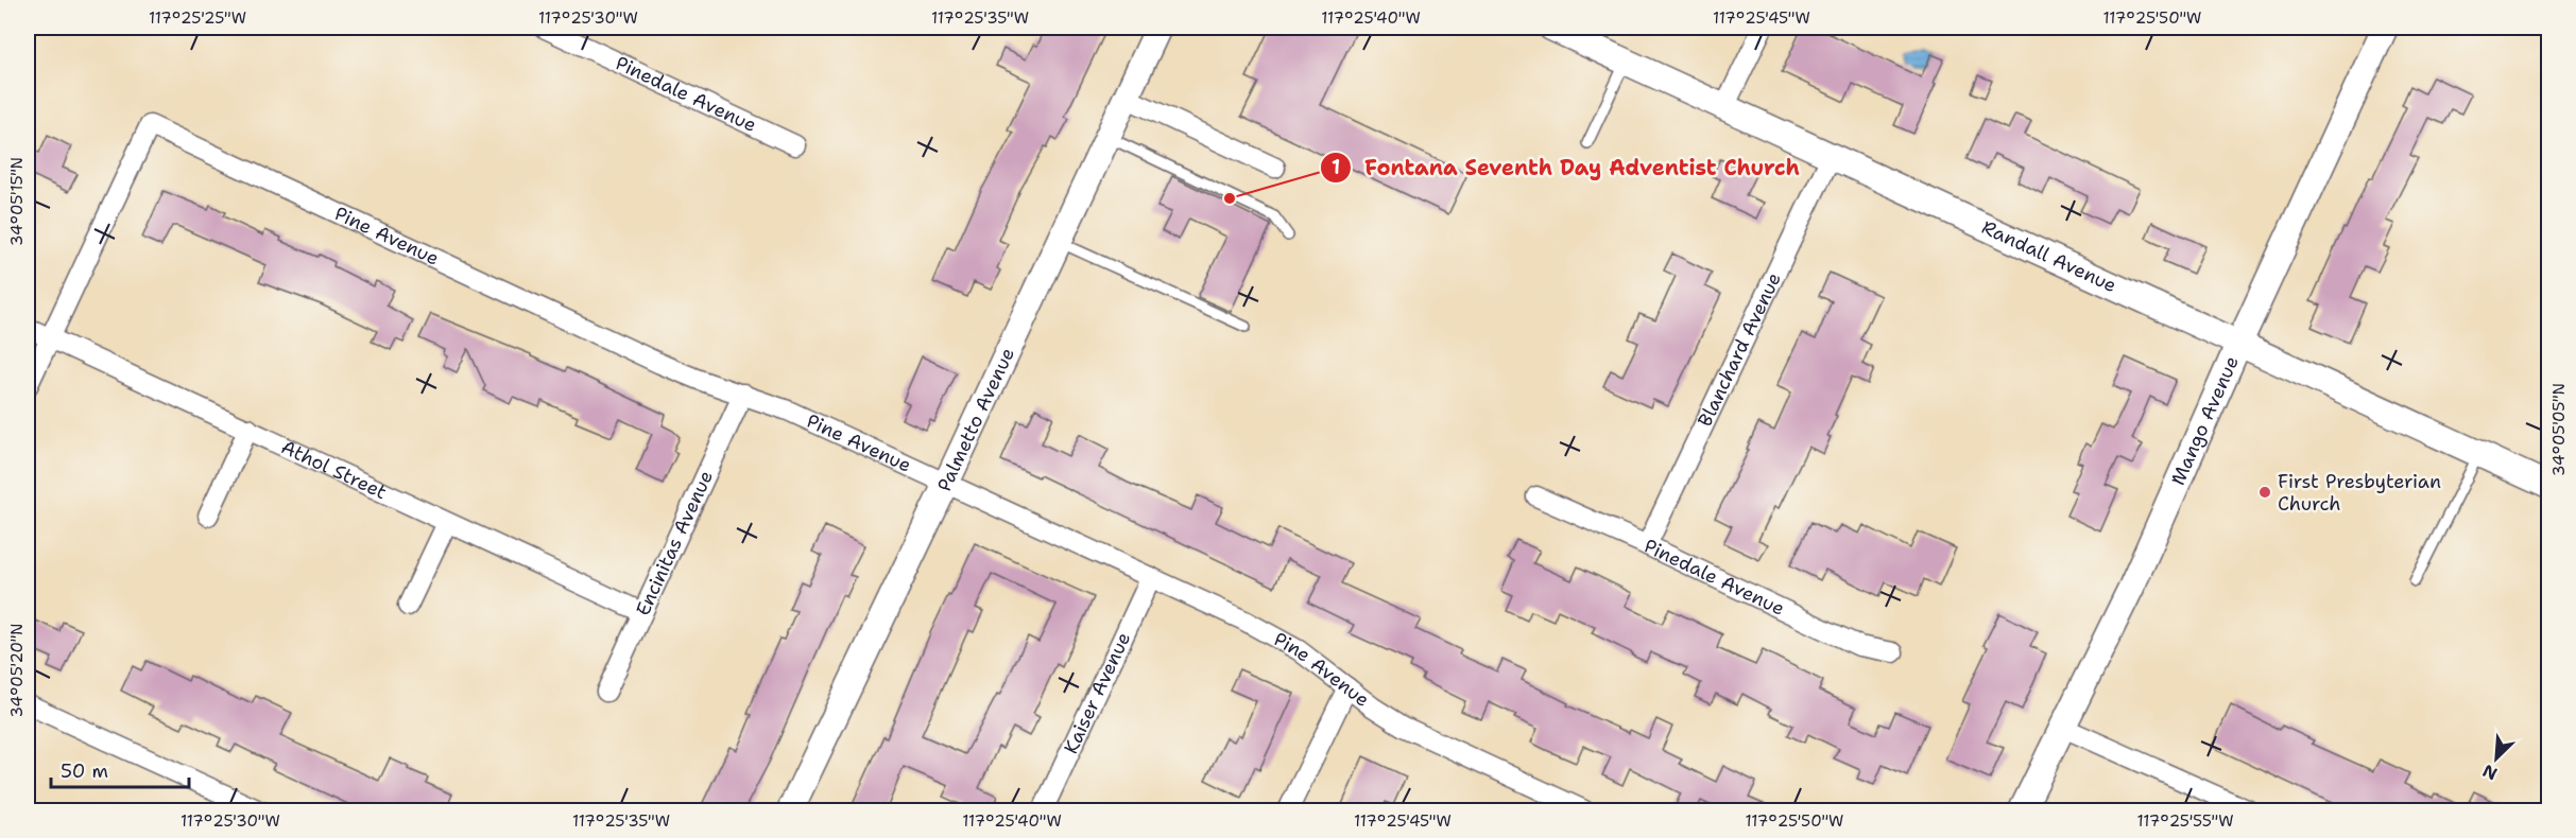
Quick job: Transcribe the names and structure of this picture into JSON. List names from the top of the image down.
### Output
{
  "streets": {
    "street": [
      "Pinedale Avenue",
      "Pine Avenue",
      "Randall Avenue",
      "Blanchard Avenue",
      "Palmetto Avenue",
      "Mango Avenue",
      "Athol Street",
      "Encinitas Avenue",
      "Kaiser Avenue"
    ]
  },
  "crossings": [
    ["Pinedale Avenue", "Blanchard Avenue"],
    ["Pine Avenue", "Palmetto Avenue"],
    ["Pine Avenue", "Athol Street"],
    ["Pine Avenue", "Encinitas Avenue"],
    ["Pine Avenue", "Kaiser Avenue"],
    ["Randall Avenue", "Blanchard Avenue"],
    ["Randall Avenue", "Mango Avenue"],
    ["Athol Street", "Encinitas Avenue"]
  ],
  "places": ["Fontana Seventh Day Adventist Church", "First Presbyterian Church"],
  "scale_bar": "50 m",
  "north": "bottom left",
  "coordinates": [
    "117°25'25\"W",
    "117°25'30\"W",
    "117°25'35\"W",
    "117°25'40\"W",
    "117°25'45\"W",
    "117°25'50\"W",
    "34°05'15\"N",
    "34°05'05\"N",
    "34°05'20\"N",
    "117°25'55\"W"
  ]
}
